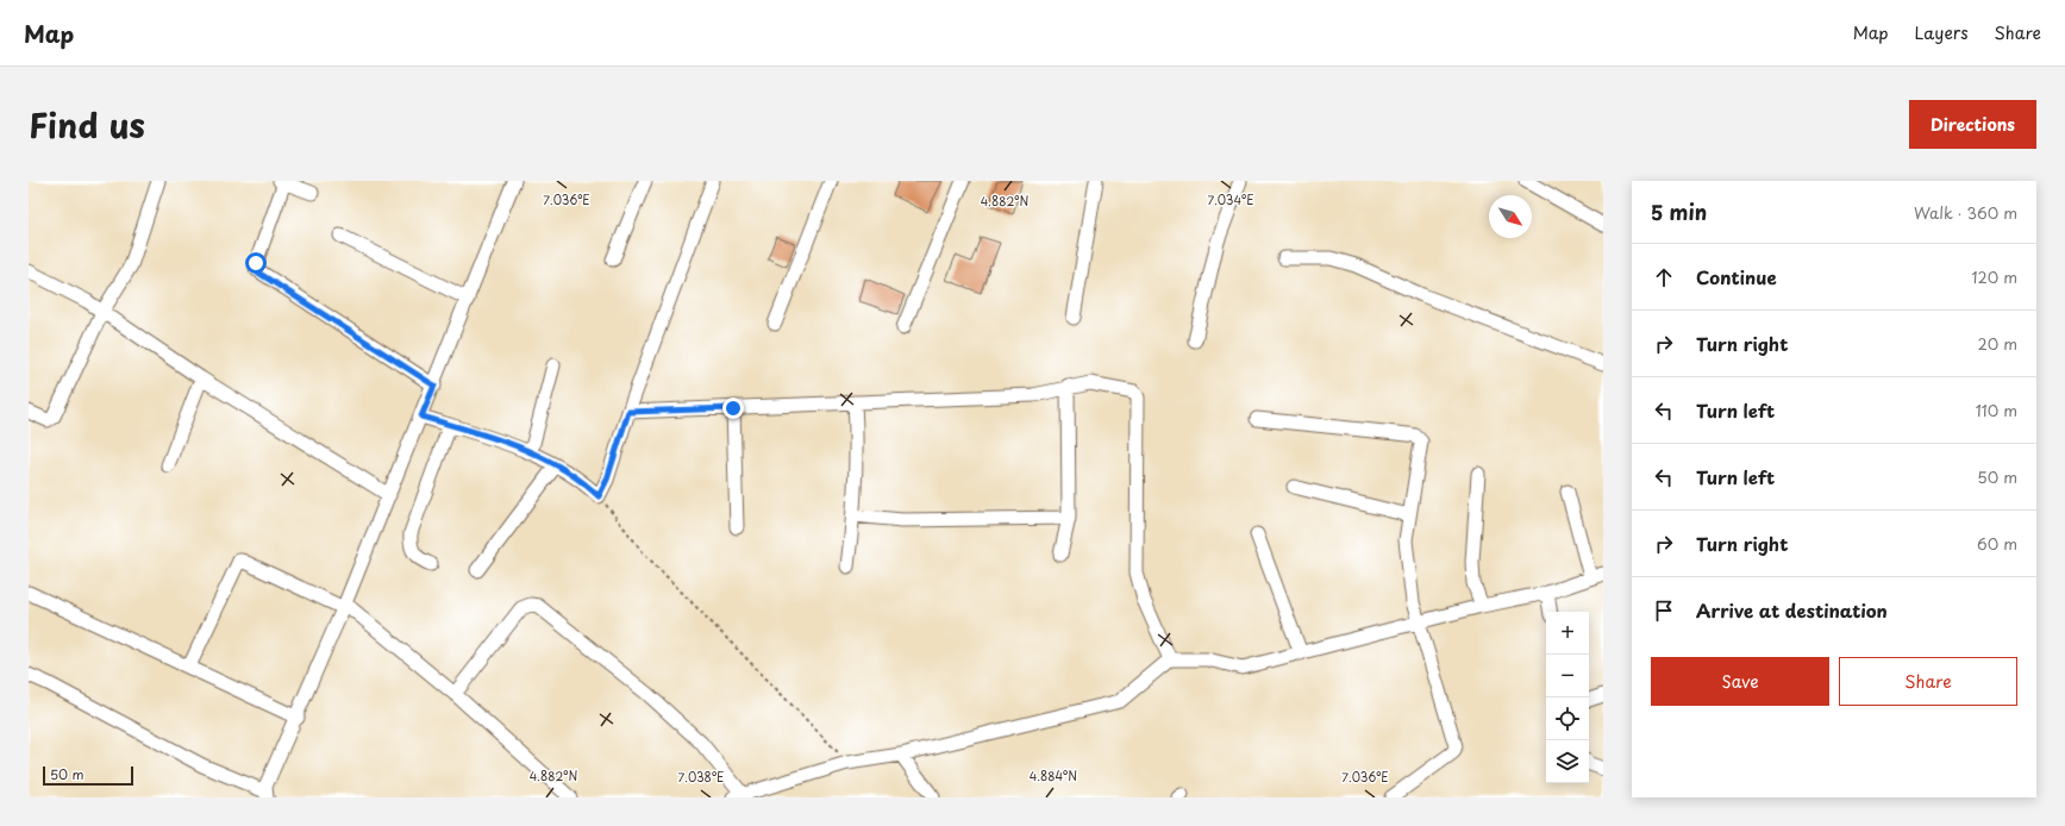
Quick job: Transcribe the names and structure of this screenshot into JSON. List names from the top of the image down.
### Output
{
  "scale_bar": "50 m",
  "north": "bottom right",
  "page": {
    "header": "Map",
    "nav": ["Map", "Layers", "Share"],
    "title": "Find us",
    "buttons": [
      "Directions",
      ["Save", "Share"]
    ],
    "heading": ["5 min", "Walk · 360 m"],
    "list": [
      ["Continue", "120 m"],
      ["Turn right", "20 m"],
      ["Turn left", "110 m"],
      ["Turn left", "50 m"],
      ["Turn right", "60 m"],
      "Arrive at destination"
    ],
    "map_buttons": ["+", "−"],
    "scale": "50 m"
  },
  "coordinates": [
    "7.036°E",
    "7.034°E",
    "4.882°N",
    "4.884°N",
    "7.038°E"
  ]
}
